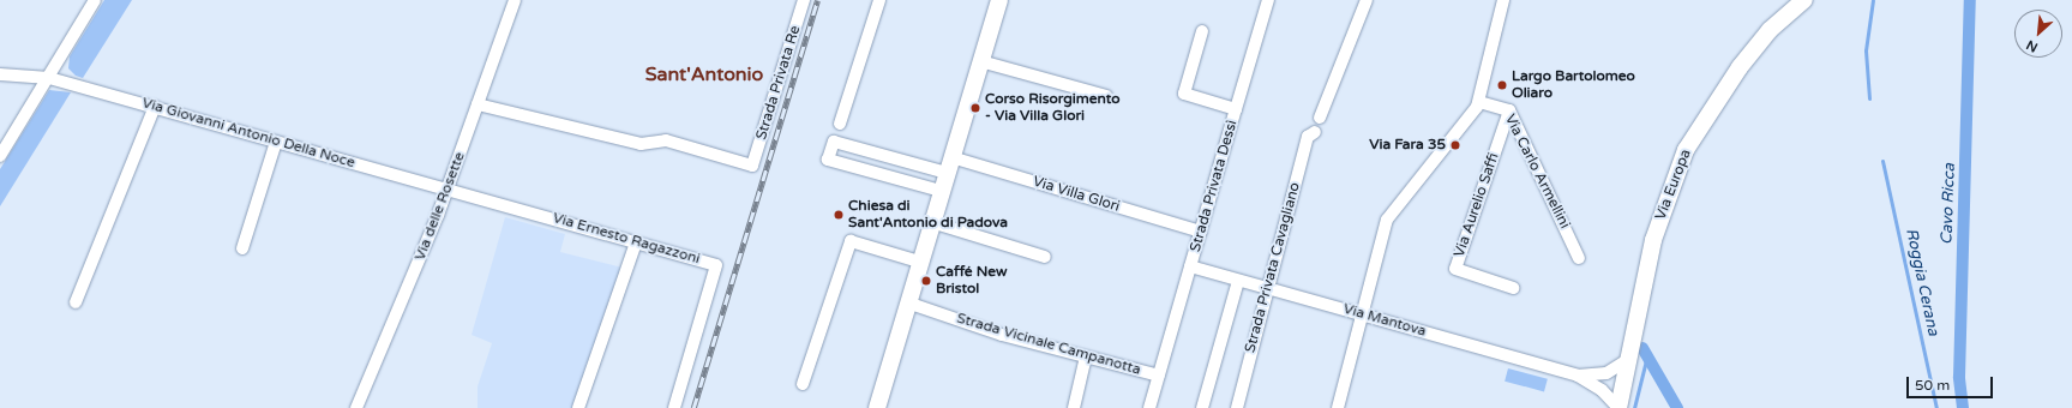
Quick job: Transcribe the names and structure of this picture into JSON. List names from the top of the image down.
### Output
{
  "streets": {
    "main road": ["Via Europa"],
    "street": [
      "Strada Privata Re",
      "Via Giovanni Antonio Della Noce",
      "Via Carlo Armellini",
      "Strada Privata Dessì",
      "Via Villa Glori",
      "Via Aurelio Saffi",
      "Via delle Rosette",
      "Via Ernesto Ragazzoni",
      "Strada Privata Cavagliano",
      "Via Mantova",
      "Strada Vicinale Campanotta"
    ]
  },
  "crossings": [
    ["Strada Privata Re", "Via delle Rosette"],
    ["Via Giovanni Antonio Della Noce", "Via delle Rosette"],
    ["Via Giovanni Antonio Della Noce", "Via Ernesto Ragazzoni"],
    ["Via Carlo Armellini", "Via Aurelio Saffi"],
    ["Via Europa", "Via Mantova"],
    ["Strada Privata Dessì", "Via Villa Glori"],
    ["Strada Privata Dessì", "Via Mantova"],
    ["Strada Privata Dessì", "Strada Vicinale Campanotta"],
    ["Via delle Rosette", "Via Ernesto Ragazzoni"],
    ["Strada Privata Cavagliano", "Via Mantova"]
  ],
  "districts": ["Sant'Antonio"],
  "water": ["Cavo Ricca", "Roggia Cerana"],
  "places": [
    "Largo Bartolomeo Oliaro",
    "Corso Risorgimento - Via Villa Glori",
    "Via Fara 35",
    "Chiesa di Sant'Antonio di Padova",
    "Caffé New Bristol"
  ],
  "scale_bar": "50 m",
  "north": "bottom left"
}
